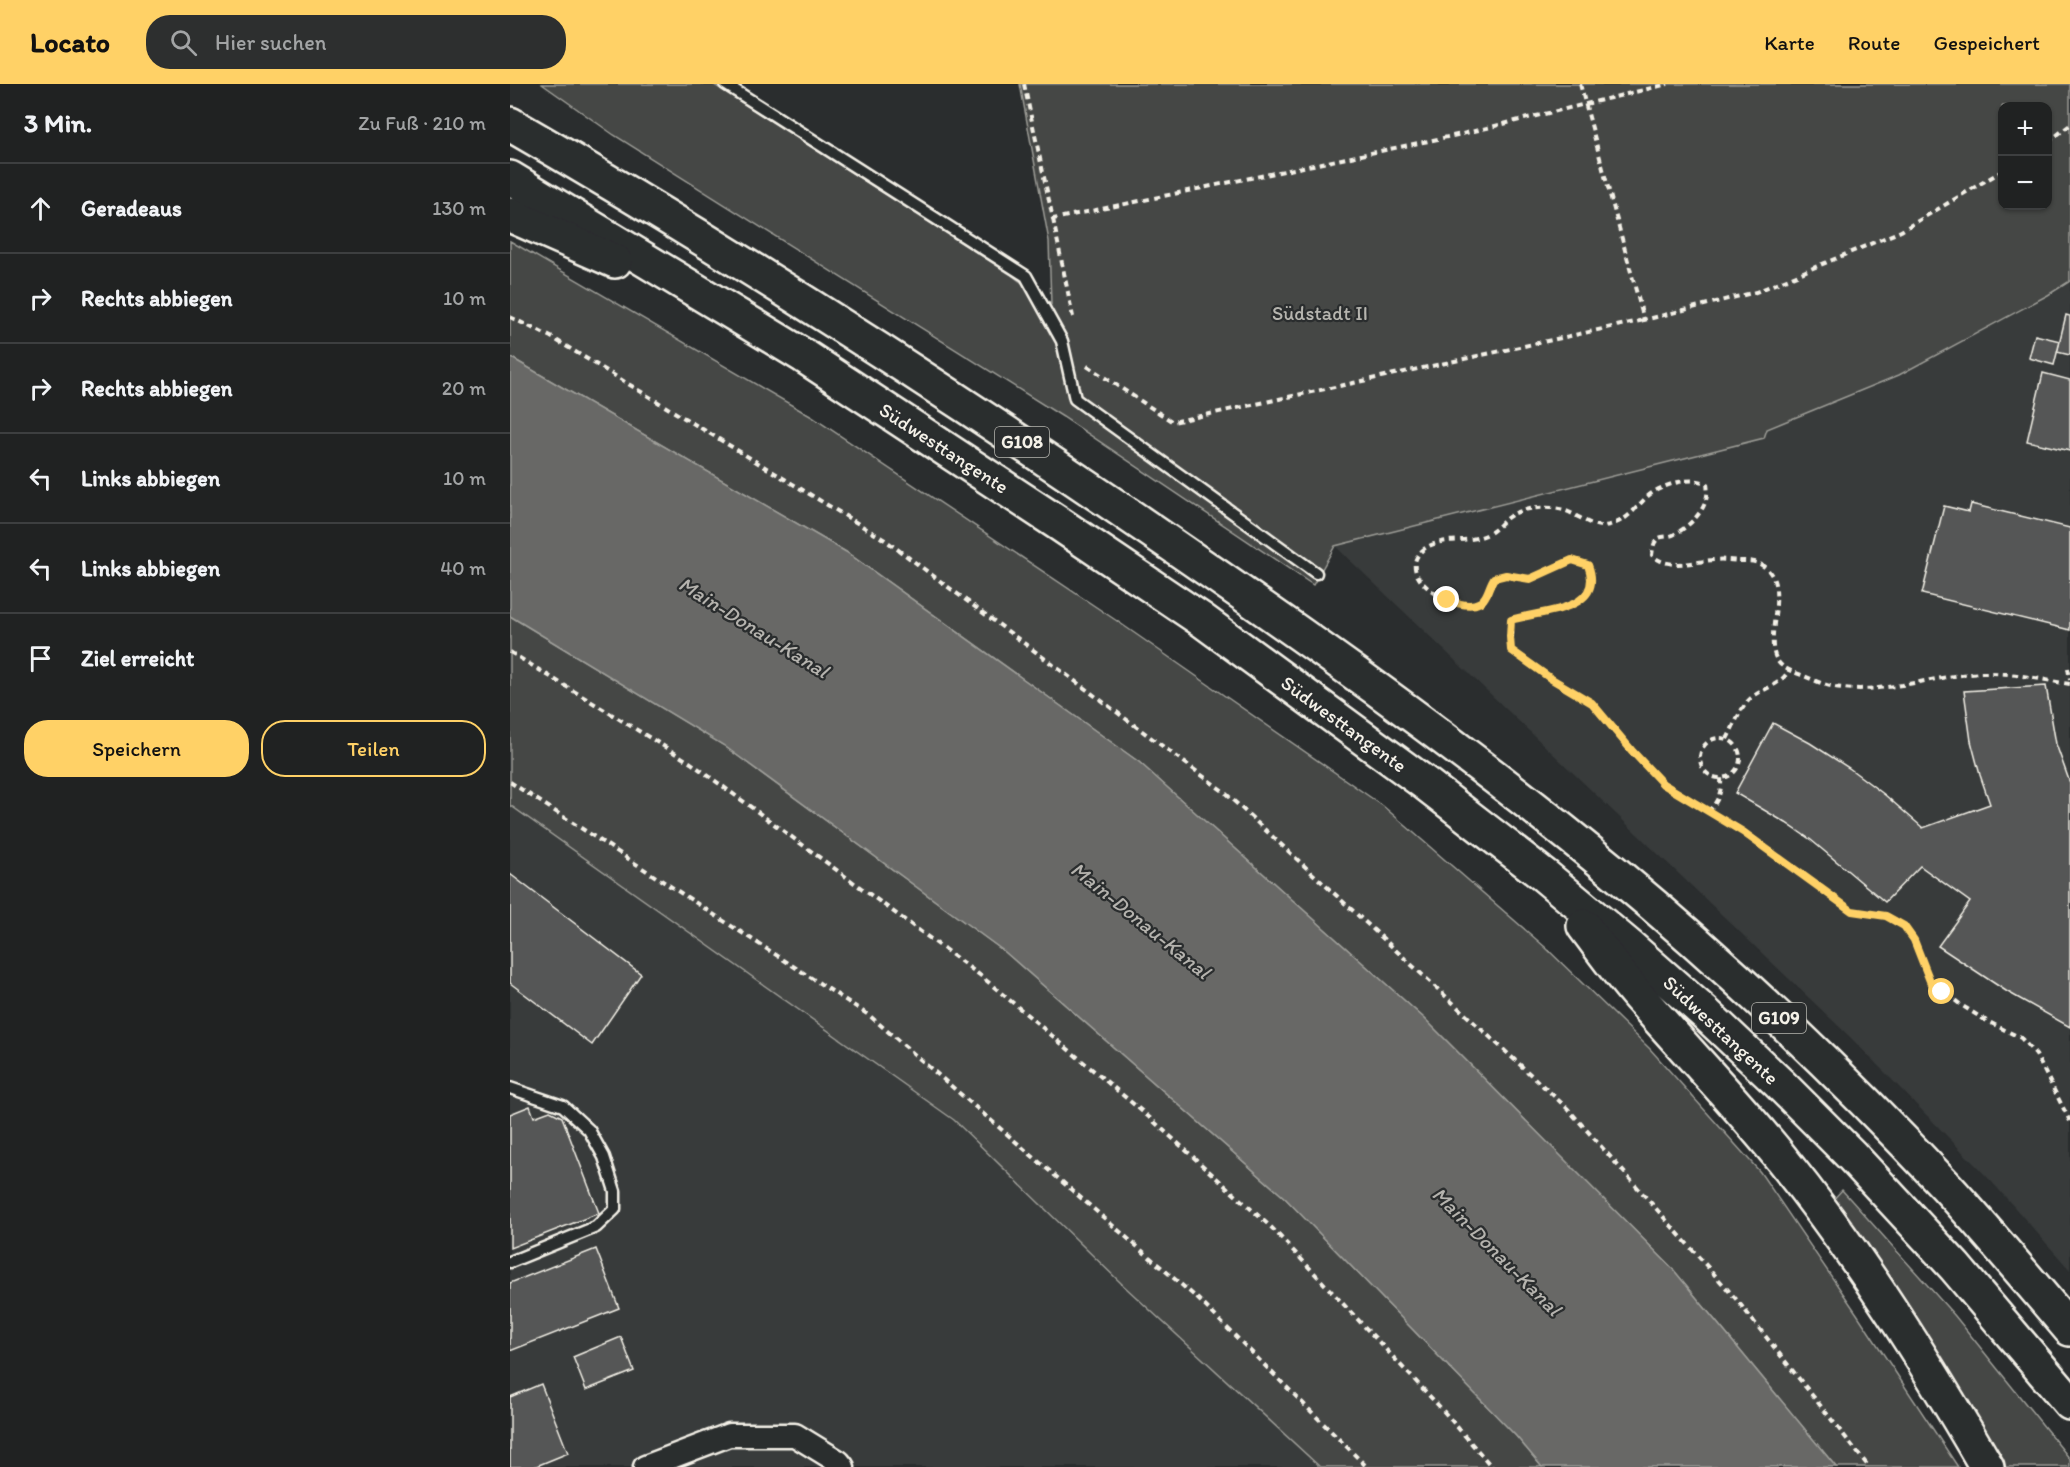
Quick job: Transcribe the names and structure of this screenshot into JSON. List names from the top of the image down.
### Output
{
  "streets": {
    "highway": ["G108", "Südwesttangente", "G109"]
  },
  "crossings": [
    ["G108", "G109"]
  ],
  "water": ["Main-Donau-Kanal"],
  "parks": ["Südstadt II"],
  "page": {
    "header": "Locato",
    "search": "Hier suchen",
    "nav": ["Karte", "Route", "Gespeichert"],
    "heading": ["3 Min.", "Zu Fuß · 210 m"],
    "map_buttons": ["+", "−"],
    "list": [
      ["Geradeaus", "130 m"],
      ["Rechts abbiegen", "10 m"],
      ["Rechts abbiegen", "20 m"],
      ["Links abbiegen", "10 m"],
      ["Links abbiegen", "40 m"],
      "Ziel erreicht"
    ],
    "buttons": ["Speichern", "Teilen"]
  }
}
